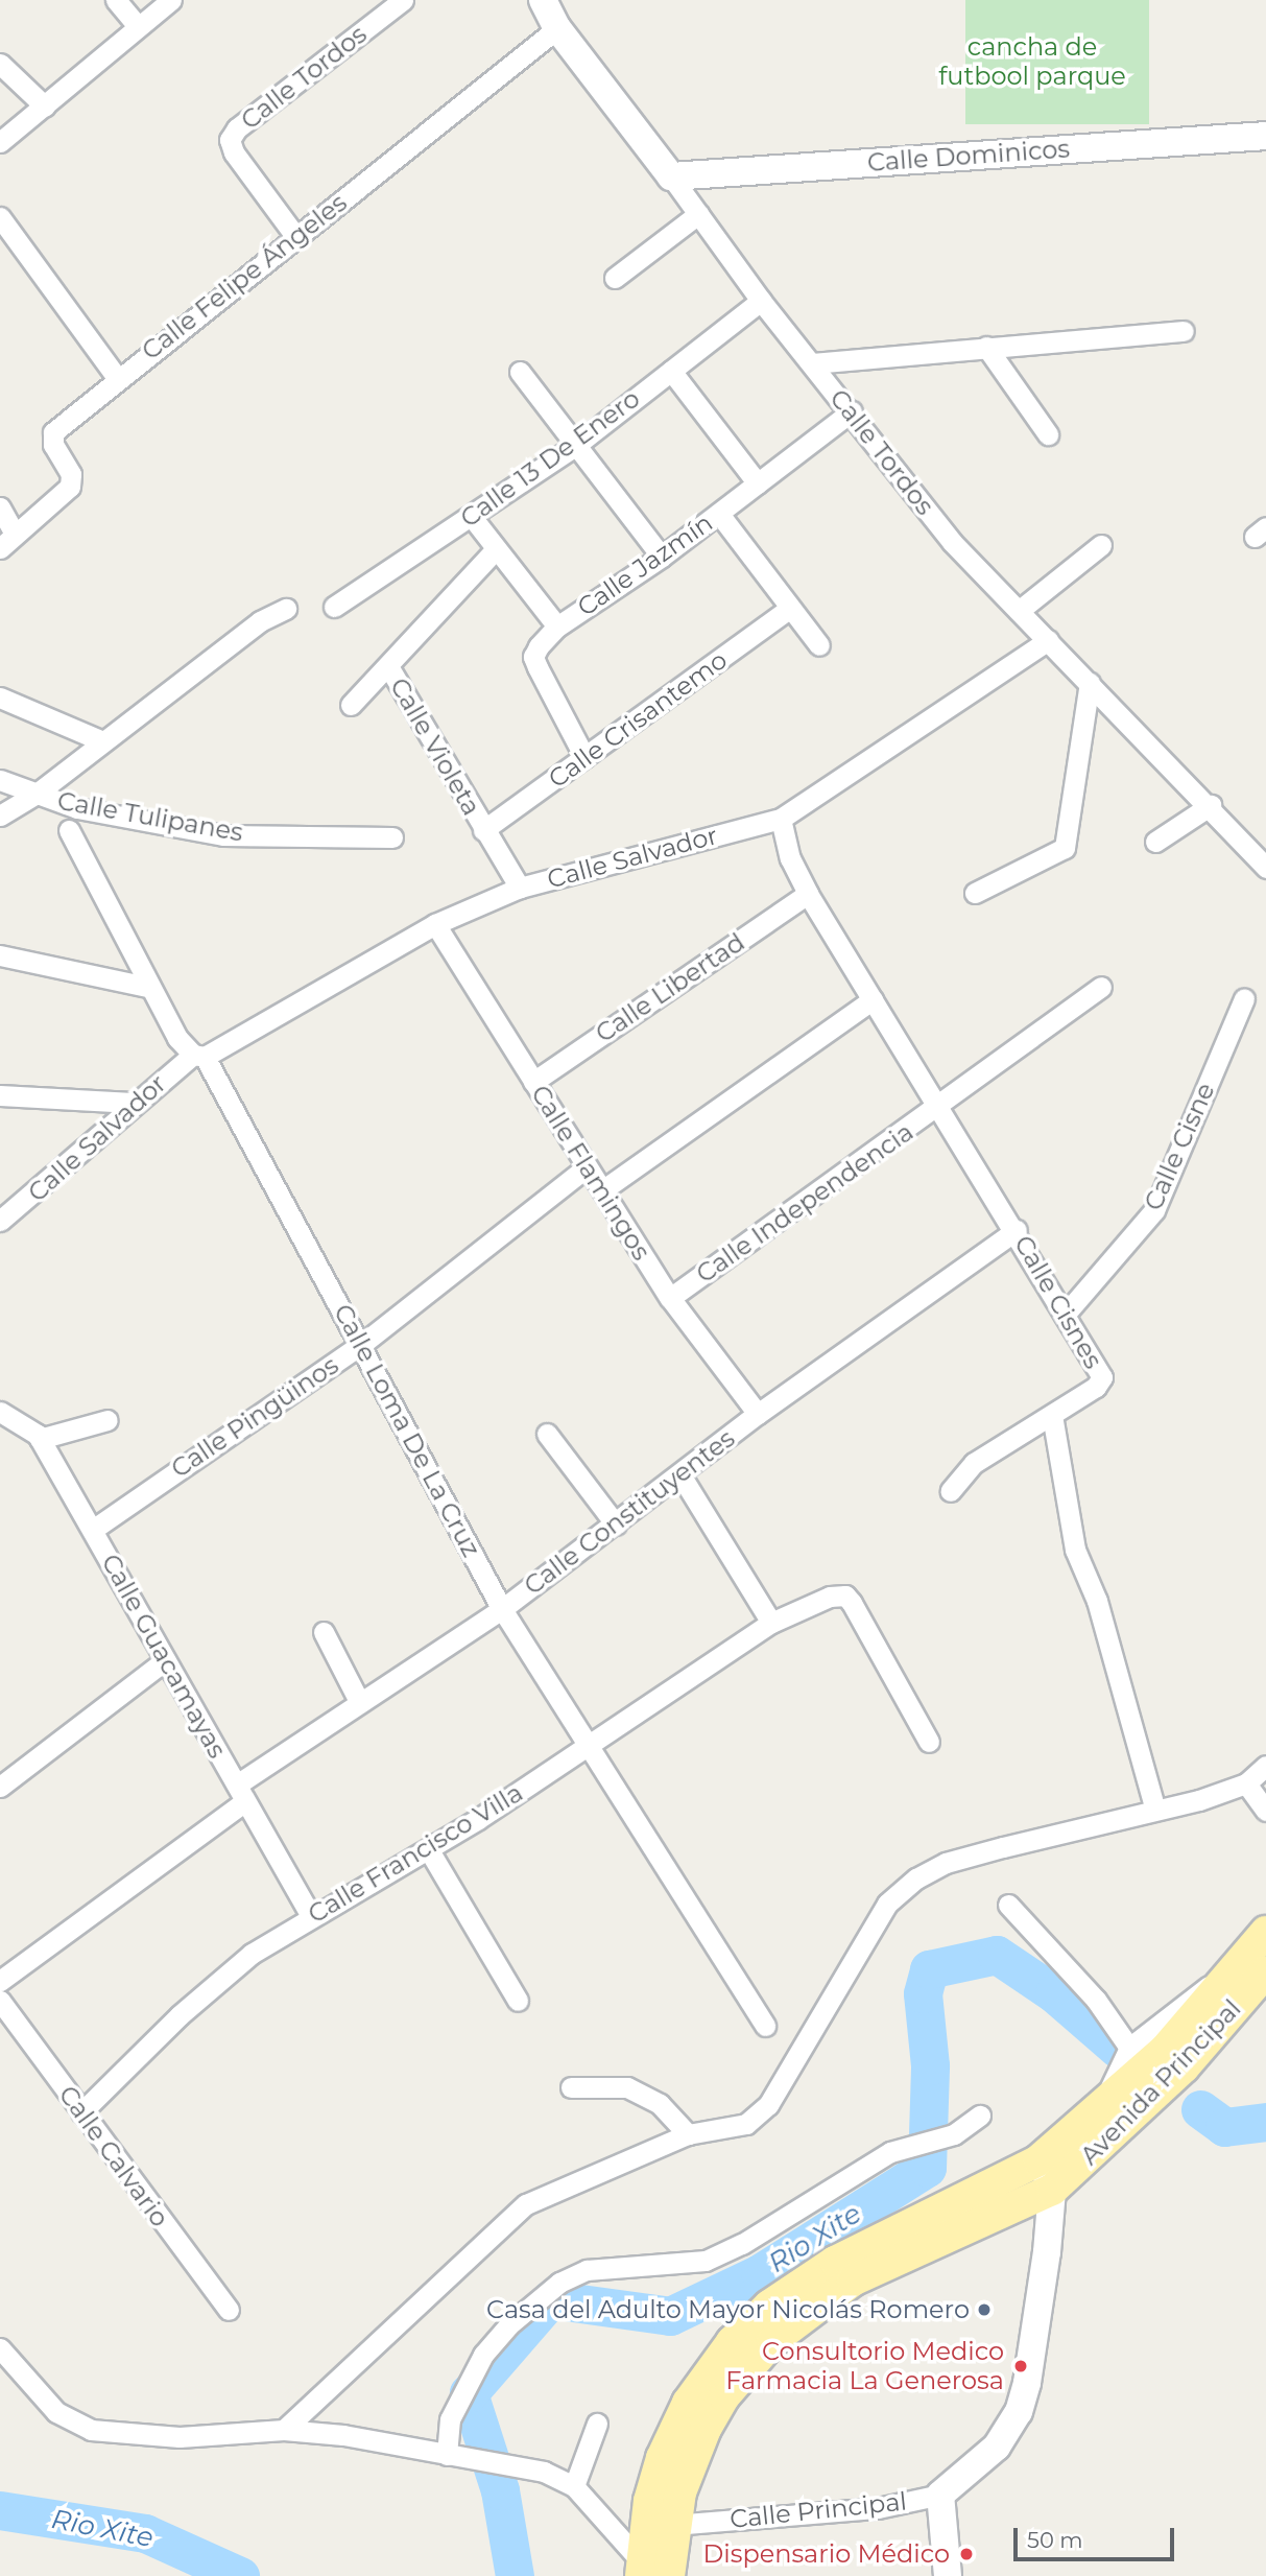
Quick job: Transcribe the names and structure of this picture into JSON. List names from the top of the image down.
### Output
{
  "streets": {
    "main road": ["Avenida Principal"],
    "street": [
      "Calle Tordos",
      "Calle Dominicos",
      "Calle Felipe Ángeles",
      "Calle 13 De Enero",
      "Calle Jazmín",
      "Calle Crisantemo",
      "Calle Violeta",
      "Calle Tulipanes",
      "Calle Salvador",
      "Calle Libertad",
      "Calle Cisne",
      "Calle Flamingos",
      "Calle Independencia",
      "Calle Cisnes",
      "Calle Pingüinos",
      "Calle Loma De La Cruz",
      "Calle Constituyentes",
      "Calle Guacamayas",
      "Calle Francisco Villa",
      "Calle Calvario",
      "Calle Principal"
    ]
  },
  "crossings": [
    ["Calle Tordos", "Calle Dominicos"],
    ["Calle Tordos", "Calle Felipe Ángeles"],
    ["Calle Tordos", "Calle 13 De Enero"],
    ["Calle Tordos", "Calle Jazmín"],
    ["Calle Tordos", "Calle Salvador"],
    ["Calle Jazmín", "Calle Crisantemo"],
    ["Calle Crisantemo", "Calle Violeta"],
    ["Calle Violeta", "Calle Salvador"],
    ["Calle Salvador", "Calle Flamingos"],
    ["Calle Salvador", "Calle Cisnes"],
    ["Calle Salvador", "Calle Loma De La Cruz"],
    ["Calle Libertad", "Calle Flamingos"],
    ["Calle Libertad", "Calle Cisnes"],
    ["Calle Cisne", "Calle Cisnes"],
    ["Calle Flamingos", "Calle Independencia"],
    ["Calle Flamingos", "Calle Pingüinos"],
    ["Calle Flamingos", "Calle Constituyentes"],
    ["Calle Independencia", "Calle Cisnes"],
    ["Calle Cisnes", "Calle Constituyentes"],
    ["Calle Pingüinos", "Calle Loma De La Cruz"],
    ["Calle Pingüinos", "Calle Guacamayas"],
    ["Calle Loma De La Cruz", "Calle Constituyentes"],
    ["Calle Loma De La Cruz", "Calle Francisco Villa"],
    ["Calle Constituyentes", "Calle Guacamayas"],
    ["Calle Guacamayas", "Calle Francisco Villa"],
    ["Calle Francisco Villa", "Calle Calvario"],
    ["Avenida Principal", "Calle Principal"]
  ],
  "water": ["Rio Xite"],
  "parks": ["cancha de futbool parque"],
  "places": ["Casa del Adulto Mayor Nicolás Romero", "Consultorio Medico Farmacia La Generosa", "Dispensario Médico"],
  "scale_bar": "50 m"
}
